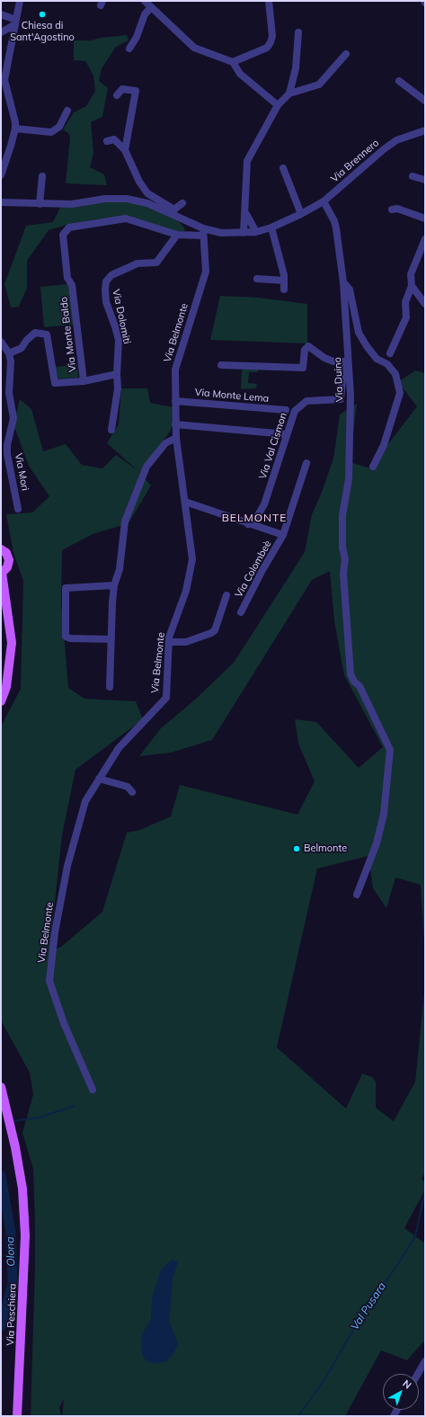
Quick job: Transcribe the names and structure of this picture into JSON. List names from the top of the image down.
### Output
{
  "streets": {
    "main road": ["Via Peschiera"],
    "street": [
      "Via Brennero",
      "Via Dolomiti",
      "Via Belmonte",
      "Via Monte Baldo",
      "Via Duino",
      "Via Monte Lema",
      "Via Val Cismon",
      "Via Mori",
      "Via Colombeè"
    ]
  },
  "crossings": [
    ["Via Brennero", "Via Belmonte"],
    ["Via Brennero", "Via Duino"],
    ["Via Dolomiti", "Via Monte Baldo"],
    ["Via Belmonte", "Via Monte Lema"],
    ["Via Belmonte", "Via Colombeè"],
    ["Via Duino", "Via Val Cismon"],
    ["Via Val Cismon", "Via Colombeè"]
  ],
  "districts": ["BELMONTE"],
  "water": ["Olona", "Val Pusara"],
  "places": ["Chiesa di Sant'Agostino", "Belmonte"],
  "north": "top right"
}
